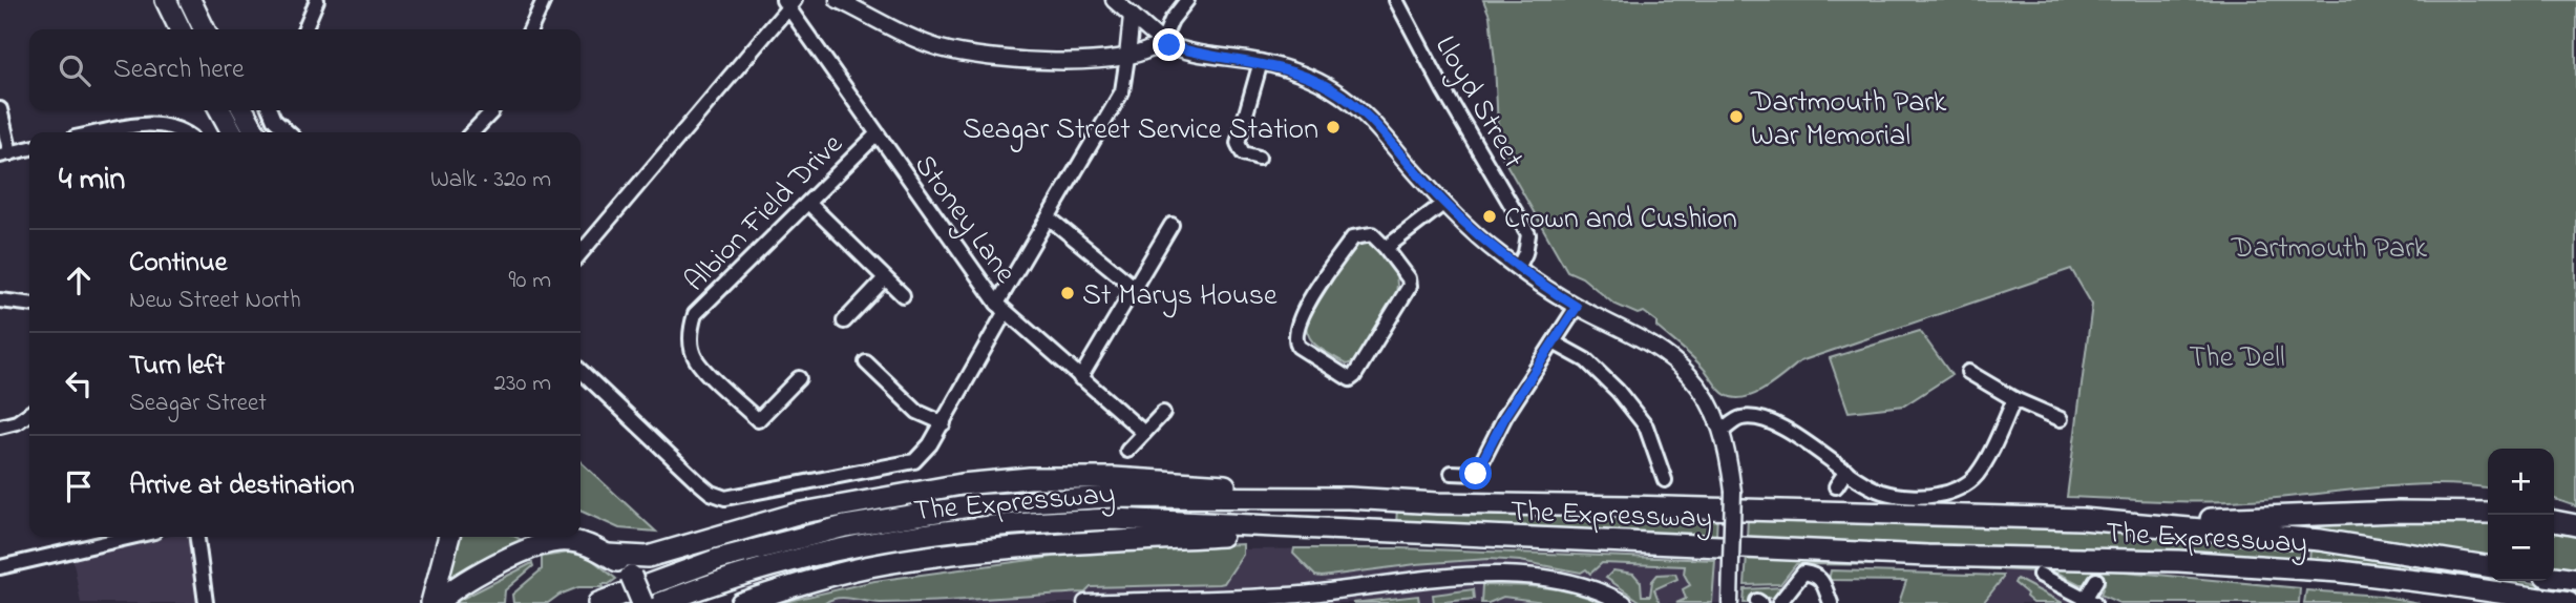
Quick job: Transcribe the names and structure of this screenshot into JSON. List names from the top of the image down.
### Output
{
  "streets": {
    "highway": ["The Expressway"],
    "street": ["Lloyd Street", "Albion Field Drive", "Stoney Lane"]
  },
  "crossings": [
    ["Albion Field Drive", "Stoney Lane"]
  ],
  "parks": ["Dartmouth Park", "The Dell"],
  "places": [
    "Dartmouth Park War Memorial",
    "Seagar Street Service Station",
    "Crown and Cushion",
    "St Marys House"
  ],
  "page": {
    "search": "Search here",
    "heading": ["4 min", "Walk · 320 m"],
    "list": [
      ["Continue", "New Street North", "90 m"],
      ["Turn left", "Seagar Street", "230 m"],
      "Arrive at destination"
    ],
    "map_buttons": ["+", "−"]
  }
}
